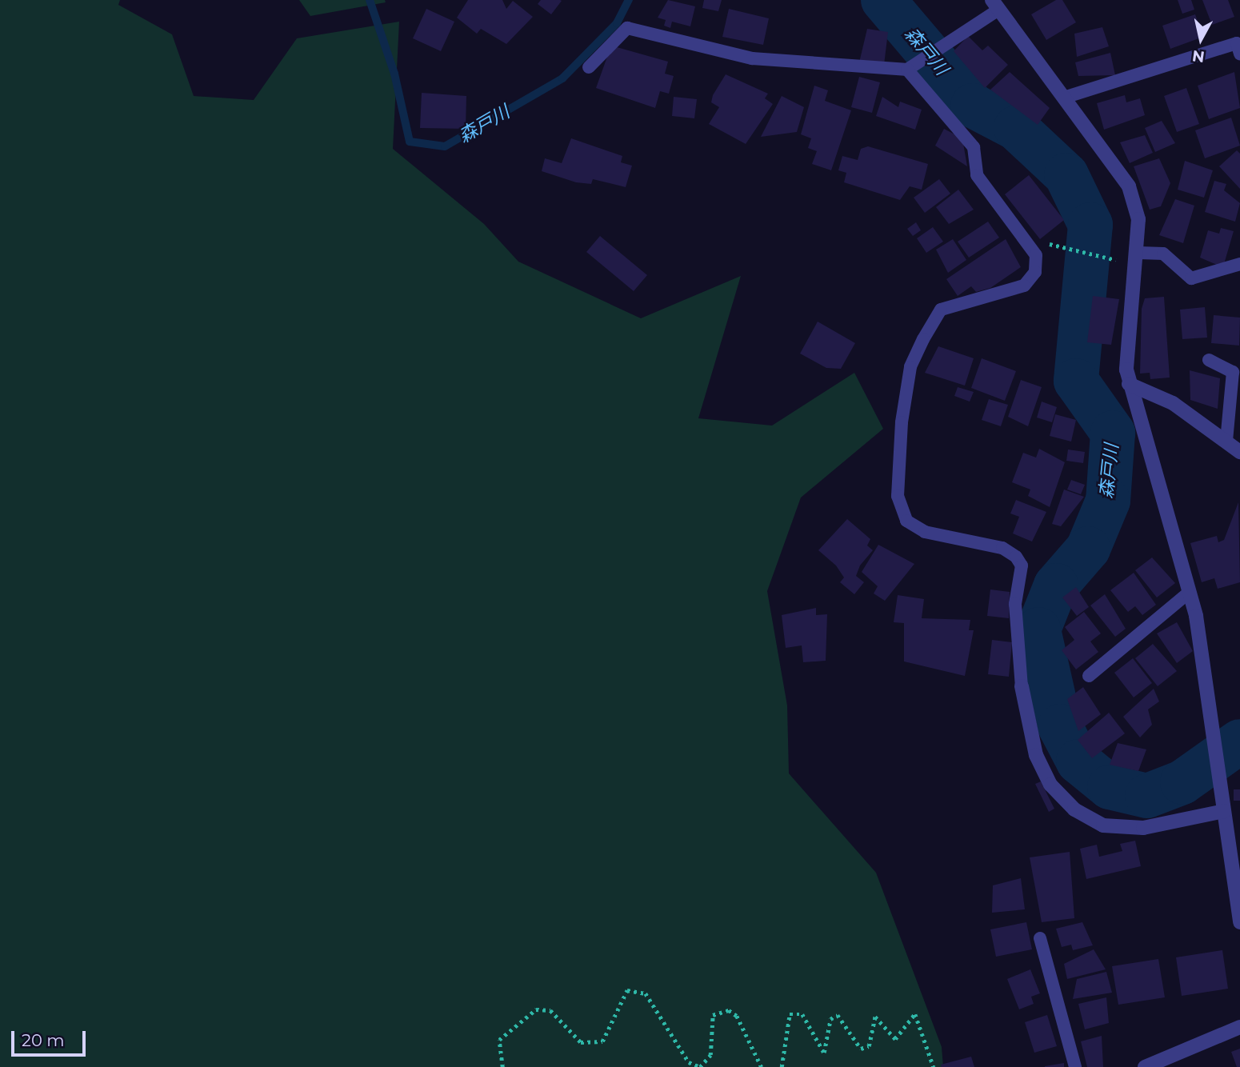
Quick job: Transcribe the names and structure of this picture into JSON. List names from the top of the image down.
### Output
{
  "water": ["森戸川"],
  "scale_bar": "20 m",
  "north": "bottom"
}
